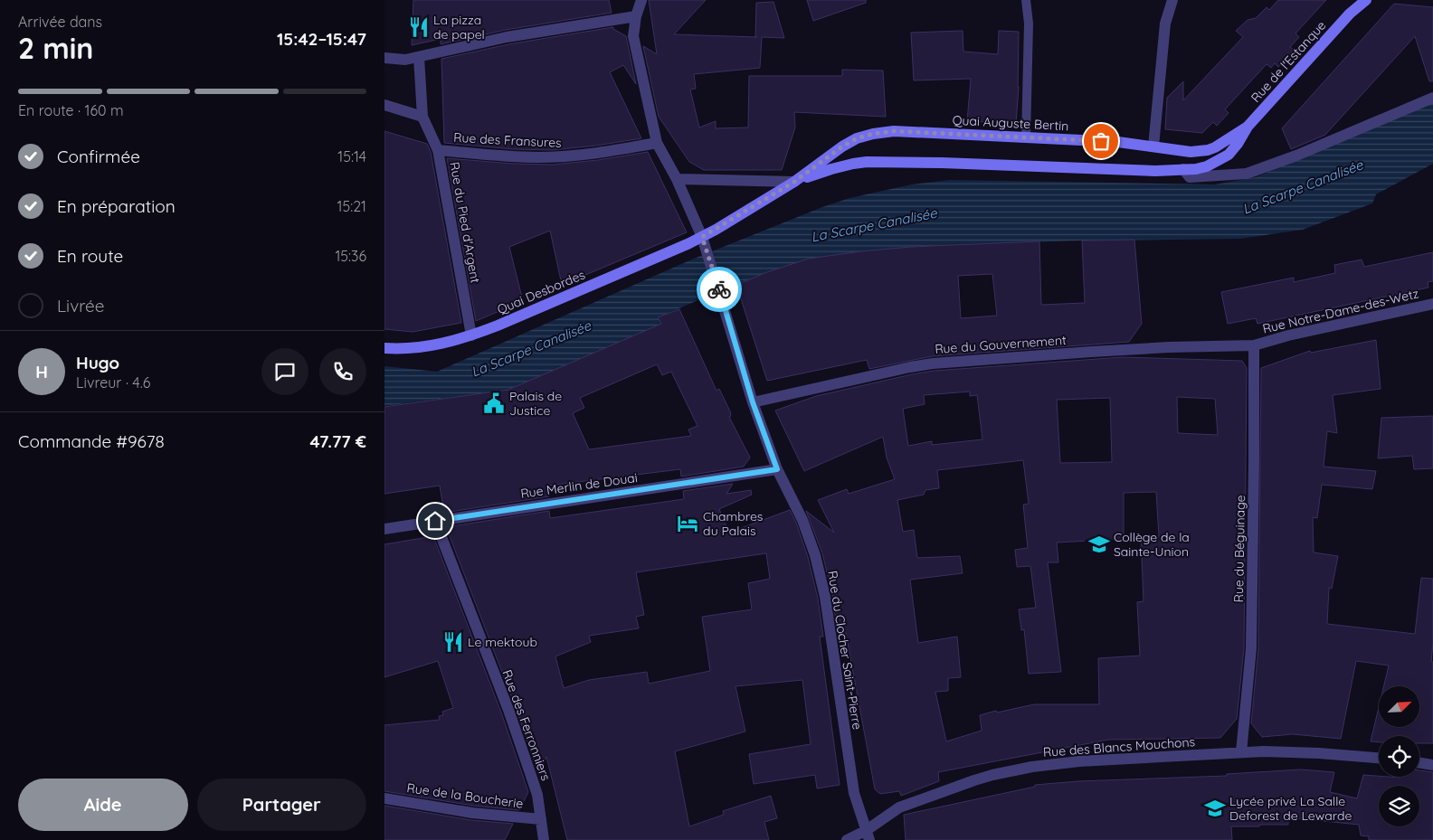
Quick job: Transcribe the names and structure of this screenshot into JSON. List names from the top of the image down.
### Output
{
  "streets": {
    "street": [
      "Rue de l'Estanque",
      "Quai Auguste Bertin",
      "Rue des Fransures",
      "Rue du Pied d'Argent",
      "Quai Desbordes",
      "Rue Notre-Dame-des-Wetz",
      "Rue du Gouvernement",
      "Rue Merlin de Douai",
      "Rue du Béguinage",
      "Rue du Clocher Saint-Pierre",
      "Rue des Ferronniers",
      "Rue des Blancs Mouchons",
      "Rue de la Boucherie"
    ]
  },
  "crossings": [
    ["Rue de l'Estanque", "Quai Auguste Bertin"],
    ["Quai Auguste Bertin", "Quai Desbordes"],
    ["Quai Auguste Bertin", "Rue du Clocher Saint-Pierre"],
    ["Rue des Fransures", "Rue du Pied d'Argent"],
    ["Rue des Fransures", "Rue du Clocher Saint-Pierre"],
    ["Rue du Pied d'Argent", "Quai Desbordes"],
    ["Quai Desbordes", "Rue du Clocher Saint-Pierre"],
    ["Rue Notre-Dame-des-Wetz", "Rue du Gouvernement"],
    ["Rue Notre-Dame-des-Wetz", "Rue du Béguinage"],
    ["Rue du Gouvernement", "Rue du Béguinage"],
    ["Rue du Gouvernement", "Rue du Clocher Saint-Pierre"],
    ["Rue Merlin de Douai", "Rue du Clocher Saint-Pierre"],
    ["Rue Merlin de Douai", "Rue des Ferronniers"],
    ["Rue du Béguinage", "Rue des Blancs Mouchons"],
    ["Rue du Clocher Saint-Pierre", "Rue des Blancs Mouchons"],
    ["Rue des Ferronniers", "Rue de la Boucherie"]
  ],
  "water": ["La Scarpe Canalisée"],
  "places": {
    "restaurant": ["La pizza de papel", "Le mektoub"],
    "public building": ["Palais de Justice"],
    "hotel": ["Chambres du Palais"],
    "school or university": ["Collège de la Sainte-Union", "Lycée privé La Salle Deforest de Lewarde"]
  },
  "north": "top right",
  "page": {
    "heading": ["2 min", "Arrivée dans", "15:42–15:47"],
    "panel": [
      "Hugo",
      "Livreur · 4.6",
      "Commande #9678",
      "47.77 €"
    ],
    "bar": "En route · 160 m",
    "list": [
      ["Confirmée", "15:14"],
      ["En préparation", "15:21"],
      ["En route", "15:36"],
      "Livrée"
    ],
    "round": "H",
    "buttons": ["Aide", "Partager"]
  }
}
